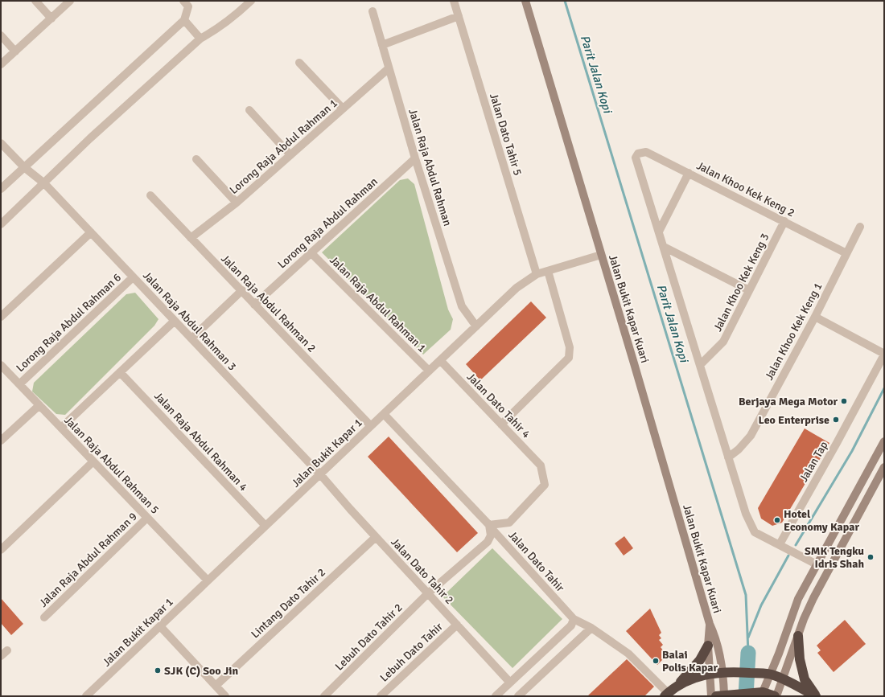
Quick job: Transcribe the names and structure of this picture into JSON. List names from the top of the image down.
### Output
{
  "streets": {
    "street": [
      "Jalan Dato Tahir 5",
      "Lorong Raja Abdul Rahman 1",
      "Jalan Raja Abdul Rahman",
      "Jalan Khoo Kek Keng 2",
      "Lorong Raja Abdul Rahman",
      "Jalan Khoo Kek Keng 3",
      "Jalan Raja Abdul Rahman 2",
      "Jalan Raja Abdul Rahman 1",
      "Jalan Bukit Kapar Kuari",
      "Jalan Raja Abdul Rahman 3",
      "Lorong Raja Abdul Rahman 6",
      "Jalan Khoo Kek Keng 1",
      "Jalan Dato Tahir 4",
      "Jalan Raja Abdul Rahman 4",
      "Jalan Bukit Kapar 1",
      "Jalan Tap",
      "Jalan Raja Abdul Rahman 5",
      "Jalan Raja Abdul Rahman 9",
      "Jalan Dato Tahir",
      "Jalan Dato Tahir 2",
      "Lintang Dato Tahir 2",
      "Lebuh Dato Tahir 2",
      "Lebuh Dato Tahir"
    ]
  },
  "crossings": [
    ["Jalan Dato Tahir 5", "Jalan Bukit Kapar 1"],
    ["Lorong Raja Abdul Rahman 1", "Jalan Raja Abdul Rahman"],
    ["Lorong Raja Abdul Rahman 1", "Jalan Raja Abdul Rahman 2"],
    ["Jalan Raja Abdul Rahman", "Lorong Raja Abdul Rahman"],
    ["Jalan Raja Abdul Rahman", "Jalan Bukit Kapar 1"],
    ["Jalan Khoo Kek Keng 2", "Jalan Khoo Kek Keng 3"],
    ["Jalan Khoo Kek Keng 2", "Jalan Khoo Kek Keng 1"],
    ["Lorong Raja Abdul Rahman", "Jalan Raja Abdul Rahman 2"],
    ["Lorong Raja Abdul Rahman", "Jalan Raja Abdul Rahman 1"],
    ["Jalan Raja Abdul Rahman 2", "Jalan Bukit Kapar 1"],
    ["Jalan Raja Abdul Rahman 1", "Jalan Bukit Kapar 1"],
    ["Jalan Bukit Kapar Kuari", "Jalan Bukit Kapar 1"],
    ["Jalan Raja Abdul Rahman 3", "Lorong Raja Abdul Rahman 6"],
    ["Jalan Raja Abdul Rahman 3", "Jalan Bukit Kapar 1"],
    ["Jalan Raja Abdul Rahman 3", "Jalan Dato Tahir 2"],
    ["Lorong Raja Abdul Rahman 6", "Jalan Raja Abdul Rahman 5"],
    ["Jalan Dato Tahir 4", "Jalan Bukit Kapar 1"],
    ["Jalan Dato Tahir 4", "Jalan Dato Tahir"],
    ["Jalan Dato Tahir 4", "Lebuh Dato Tahir 2"],
    ["Jalan Raja Abdul Rahman 4", "Jalan Bukit Kapar 1"],
    ["Jalan Bukit Kapar 1", "Jalan Raja Abdul Rahman 5"],
    ["Jalan Bukit Kapar 1", "Jalan Dato Tahir"],
    ["Jalan Bukit Kapar 1", "Jalan Dato Tahir 2"],
    ["Jalan Raja Abdul Rahman 5", "Jalan Raja Abdul Rahman 9"],
    ["Jalan Dato Tahir", "Lebuh Dato Tahir 2"],
    ["Jalan Dato Tahir 2", "Lintang Dato Tahir 2"],
    ["Jalan Dato Tahir 2", "Lebuh Dato Tahir 2"],
    ["Jalan Dato Tahir 2", "Lebuh Dato Tahir"]
  ],
  "water": ["Parit Jalan Kopi"],
  "places": [
    "Berjaya Mega Motor",
    "Leo Enterprise",
    "Hotel Economy Kapar",
    "SMK Tengku Idris Shah",
    "Balai Polis Kapar",
    "SJK (C) Soo Jin"
  ]
}
